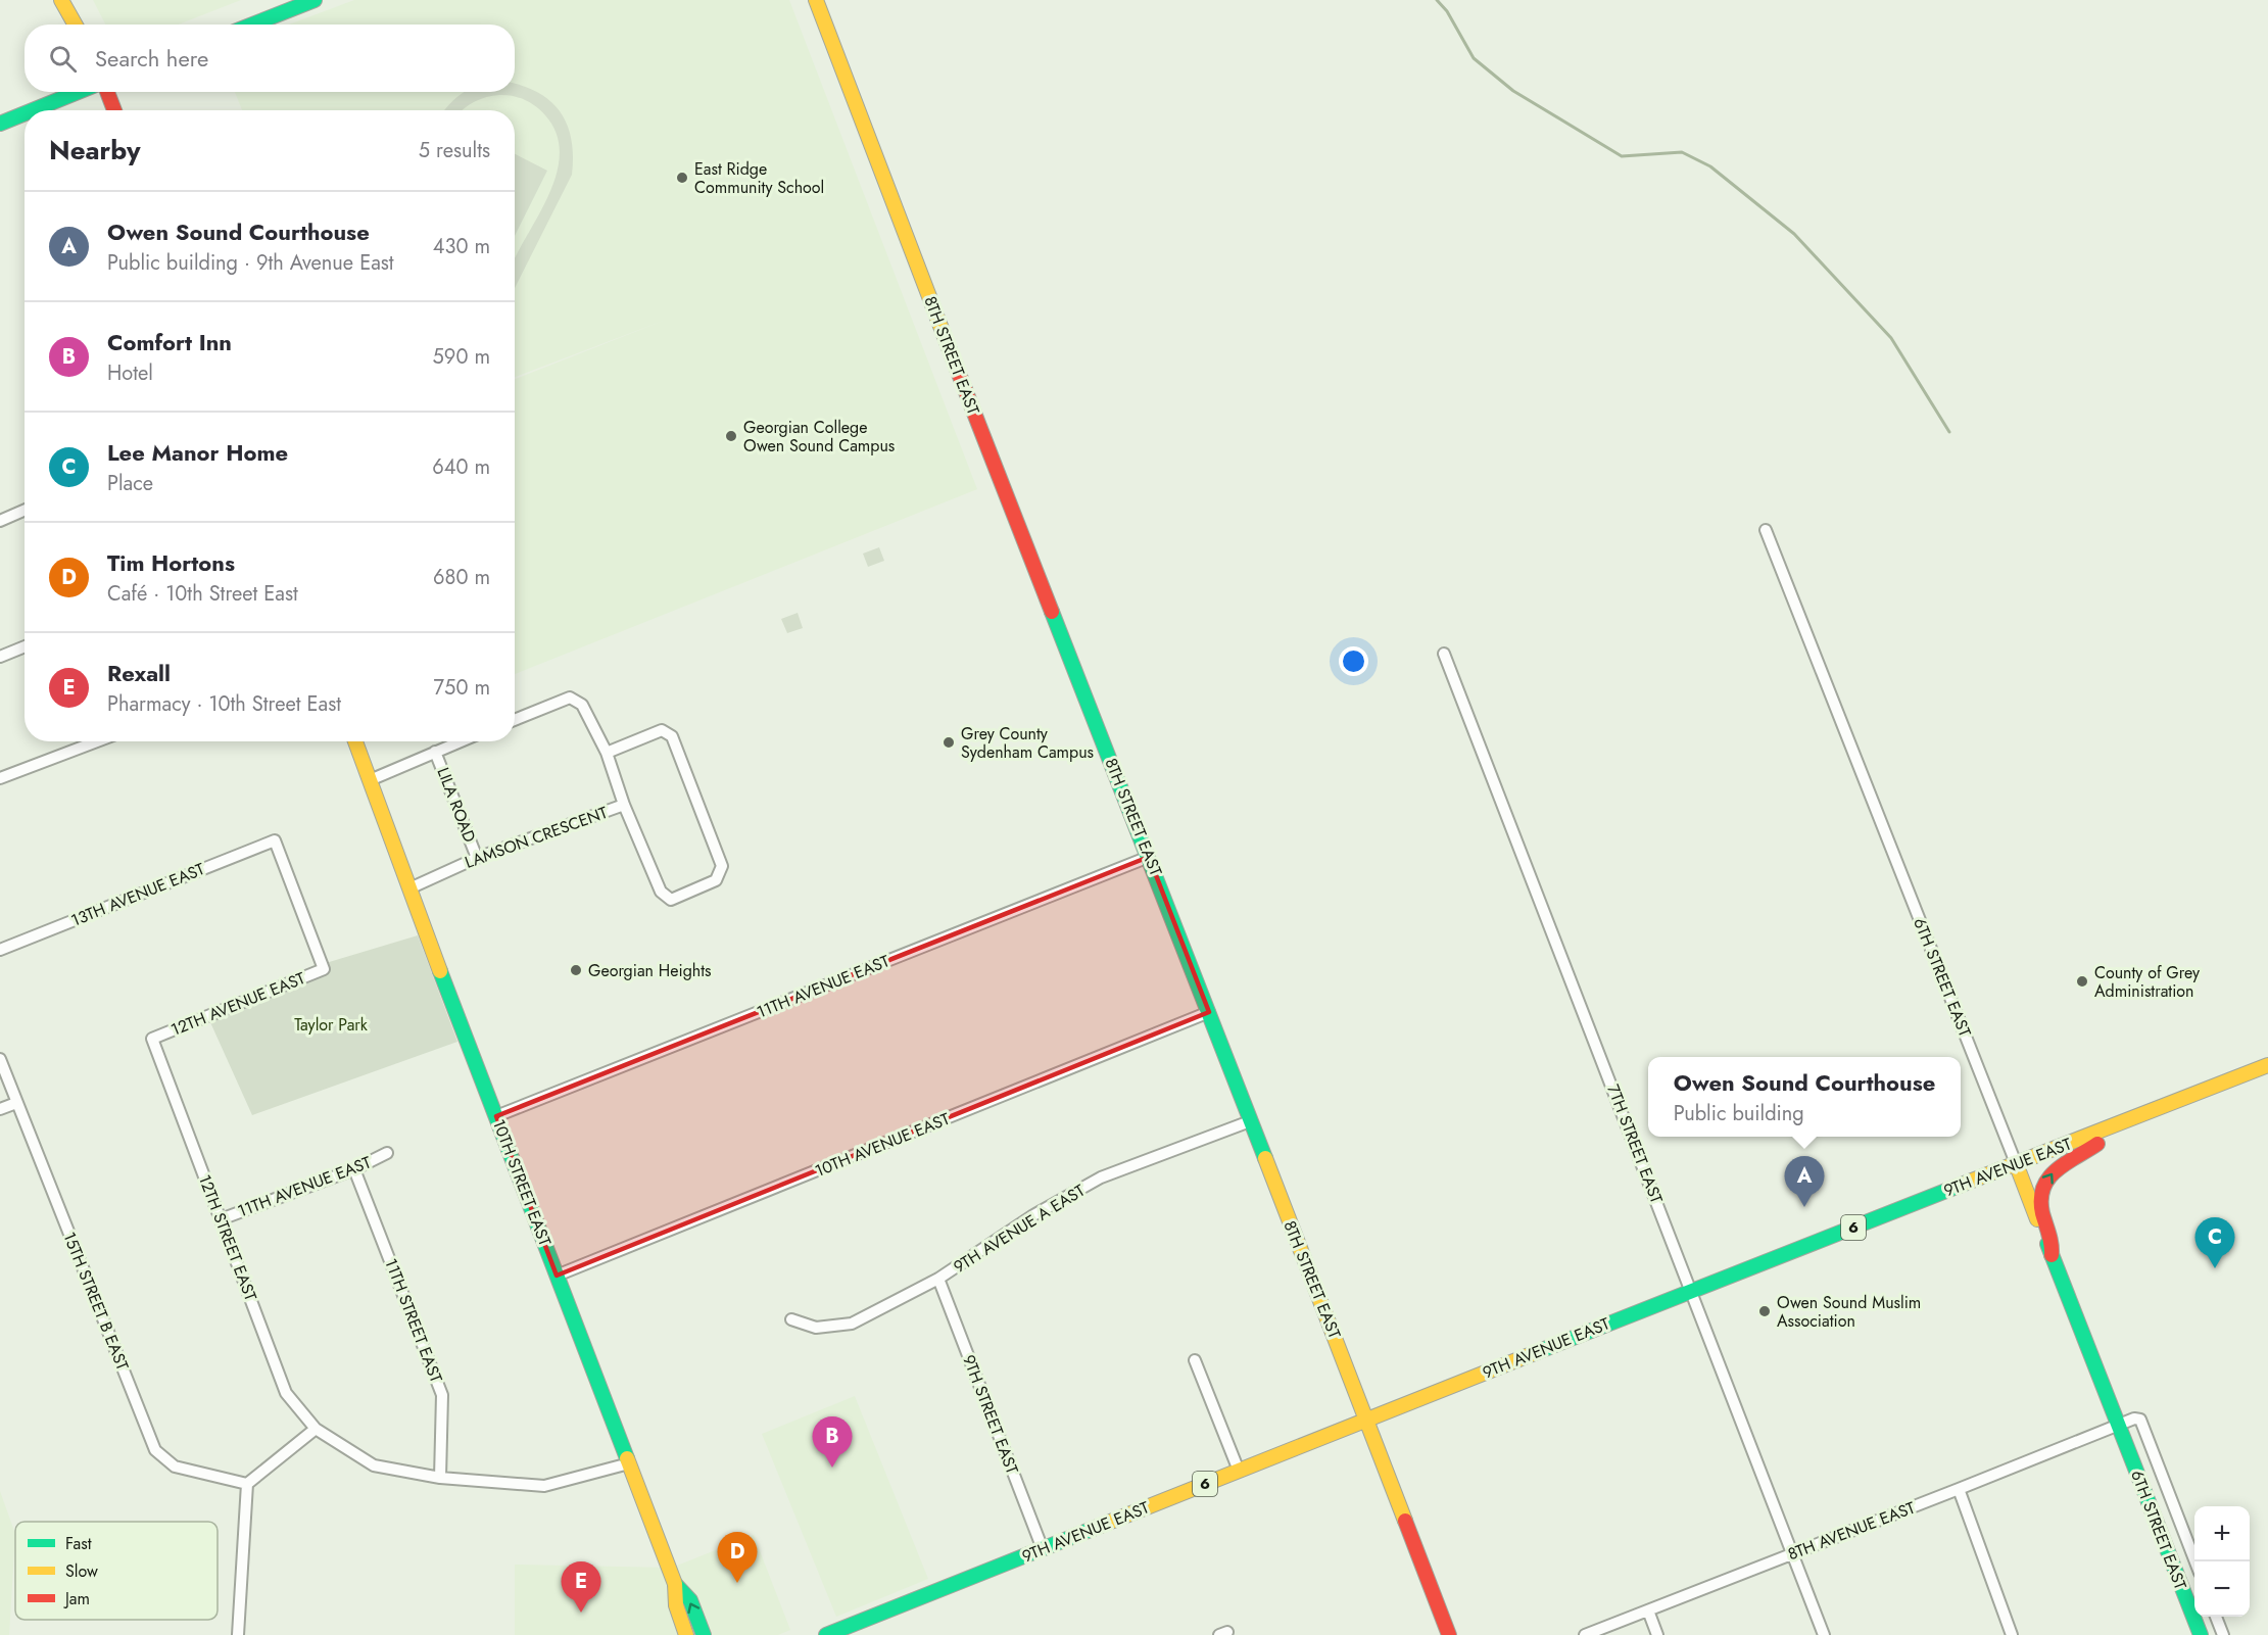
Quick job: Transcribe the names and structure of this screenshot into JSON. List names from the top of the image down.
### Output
{
  "streets": {
    "main road": [
      "8TH STREET EAST",
      "6TH STREET EAST",
      "9TH AVENUE EAST",
      "10TH STREET EAST",
      "6"
    ],
    "street": [
      "LILA ROAD",
      "LAMSON CRESCENT",
      "13TH AVENUE EAST",
      "11TH AVENUE EAST",
      "12TH AVENUE EAST",
      "7TH STREET EAST",
      "10TH AVENUE EAST",
      "9TH AVENUE A EAST",
      "12TH STREET EAST",
      "15TH STREET B EAST",
      "11TH STREET EAST",
      "9TH STREET EAST",
      "8TH AVENUE EAST"
    ]
  },
  "crossings": [
    ["8TH STREET EAST", "11TH AVENUE EAST"],
    ["8TH STREET EAST", "10TH AVENUE EAST"],
    ["8TH STREET EAST", "9TH AVENUE EAST"],
    ["8TH STREET EAST", "9TH AVENUE A EAST"],
    ["LILA ROAD", "LAMSON CRESCENT"],
    ["LAMSON CRESCENT", "10TH STREET EAST"],
    ["13TH AVENUE EAST", "12TH AVENUE EAST"],
    ["6TH STREET EAST", "9TH AVENUE EAST"],
    ["6TH STREET EAST", "8TH AVENUE EAST"],
    ["11TH AVENUE EAST", "10TH STREET EAST"],
    ["11TH AVENUE EAST", "12TH STREET EAST"],
    ["11TH AVENUE EAST", "11TH STREET EAST"],
    ["12TH AVENUE EAST", "12TH STREET EAST"],
    ["7TH STREET EAST", "9TH AVENUE EAST"],
    ["7TH STREET EAST", "8TH AVENUE EAST"],
    ["10TH AVENUE EAST", "10TH STREET EAST"],
    ["9TH AVENUE EAST", "9TH STREET EAST"],
    ["9TH AVENUE A EAST", "9TH STREET EAST"]
  ],
  "parks": ["Taylor Park"],
  "places": [
    "East Ridge Community School",
    "Georgian College Owen Sound Campus",
    "Grey County Sydenham Campus",
    "Georgian Heights",
    "County of Grey Administration",
    "Owen Sound Muslim Association"
  ],
  "legend": ["Fast", "Slow", "Jam"],
  "page": {
    "search": "Search here",
    "heading": ["Nearby", "5 results"],
    "list": [
      {
        "mark": "A",
        "name": "Owen Sound Courthouse",
        "note": "Public building · 9th Avenue East",
        "value": "430 m"
      },
      {
        "mark": "B",
        "name": "Comfort Inn",
        "note": "Hotel",
        "value": "590 m"
      },
      {
        "mark": "C",
        "name": "Lee Manor Home",
        "note": "Place",
        "value": "640 m"
      },
      {
        "mark": "D",
        "name": "Tim Hortons",
        "note": "Café · 10th Street East",
        "value": "680 m"
      },
      {
        "mark": "E",
        "name": "Rexall",
        "note": "Pharmacy · 10th Street East",
        "value": "750 m"
      }
    ],
    "popup": ["Owen Sound Courthouse", "Public building"],
    "pins": [
      "A",
      "C",
      "B",
      "D",
      "E"
    ],
    "map_buttons": ["+", "−"]
  }
}
